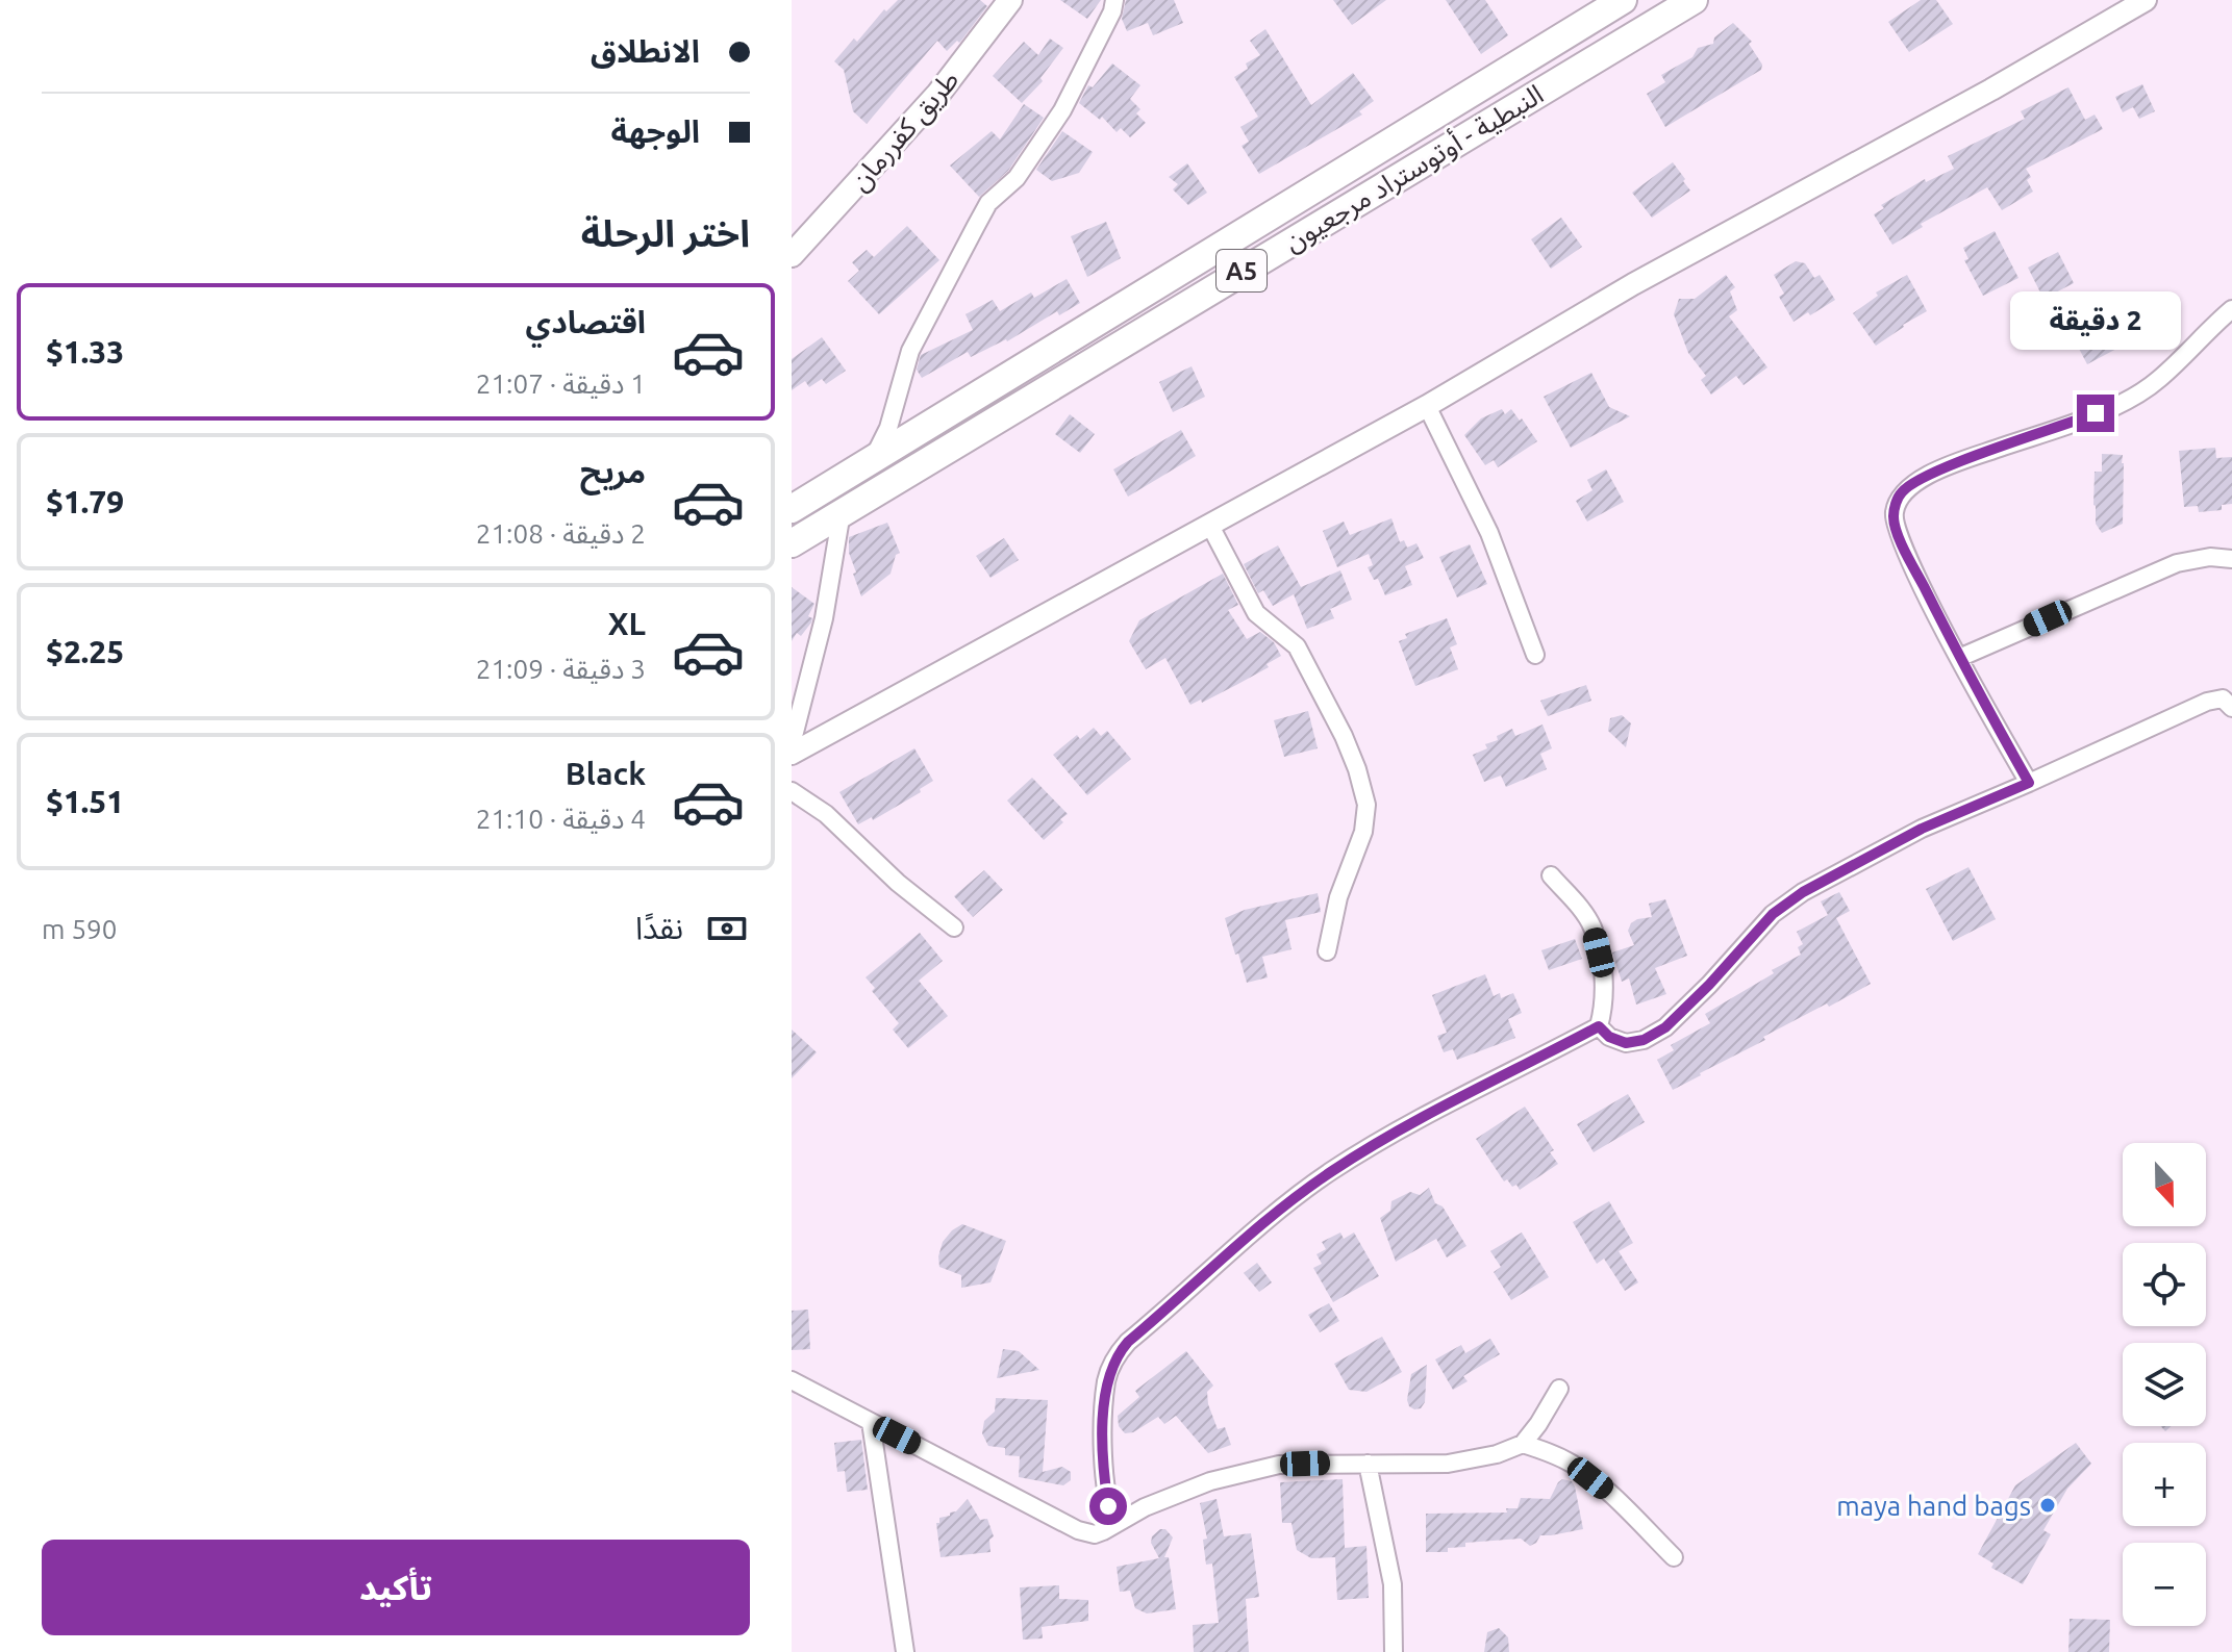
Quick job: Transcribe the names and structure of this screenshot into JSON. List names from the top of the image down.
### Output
{
  "streets": {
    "highway": ["النبطية - أوتوستراد مرجعيون", "A5"],
    "main road": ["طريق كفررمان"]
  },
  "places": ["maya hand bags"],
  "north": "bottom",
  "page": {
    "banner": ["الانطلاق", "الوجهة"],
    "heading": "اختر الرحلة",
    "list": [
      {
        "name": "اقتصادي",
        "note": "1 دقيقة · 21:07",
        "value": "$1.33"
      },
      {
        "name": "مريح",
        "note": "2 دقيقة · 21:08",
        "value": "$1.79"
      },
      {
        "name": "XL",
        "note": "3 دقيقة · 21:09",
        "value": "$2.25"
      },
      {
        "name": "Black",
        "note": "4 دقيقة · 21:10",
        "value": "$1.51"
      }
    ],
    "bubble": "2 دقيقة",
    "pay": ["نقدًا", "590 m"],
    "map_buttons": ["+", "−"],
    "buttons": "تأكيد"
  }
}
